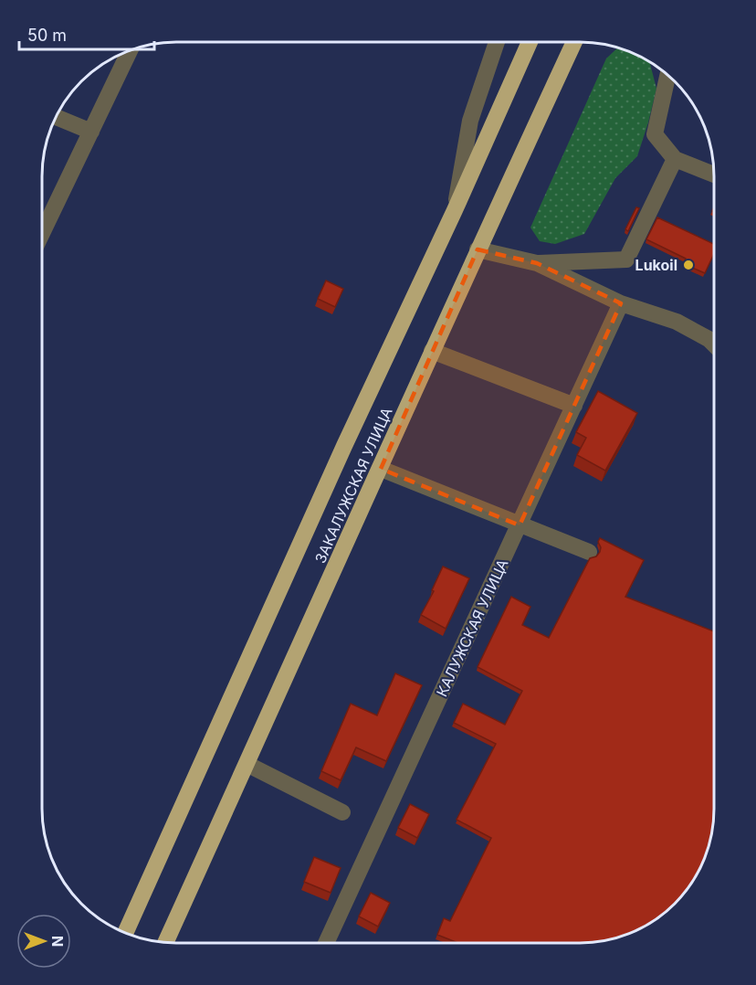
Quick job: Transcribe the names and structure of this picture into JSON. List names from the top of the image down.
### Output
{
  "streets": {
    "highway": ["ЗАКАЛУЖСКАЯ УЛИЦА"],
    "street": ["КАЛУЖСКАЯ УЛИЦА"]
  },
  "places": ["Lukoil"],
  "scale_bar": "50 m",
  "north": "right"
}
